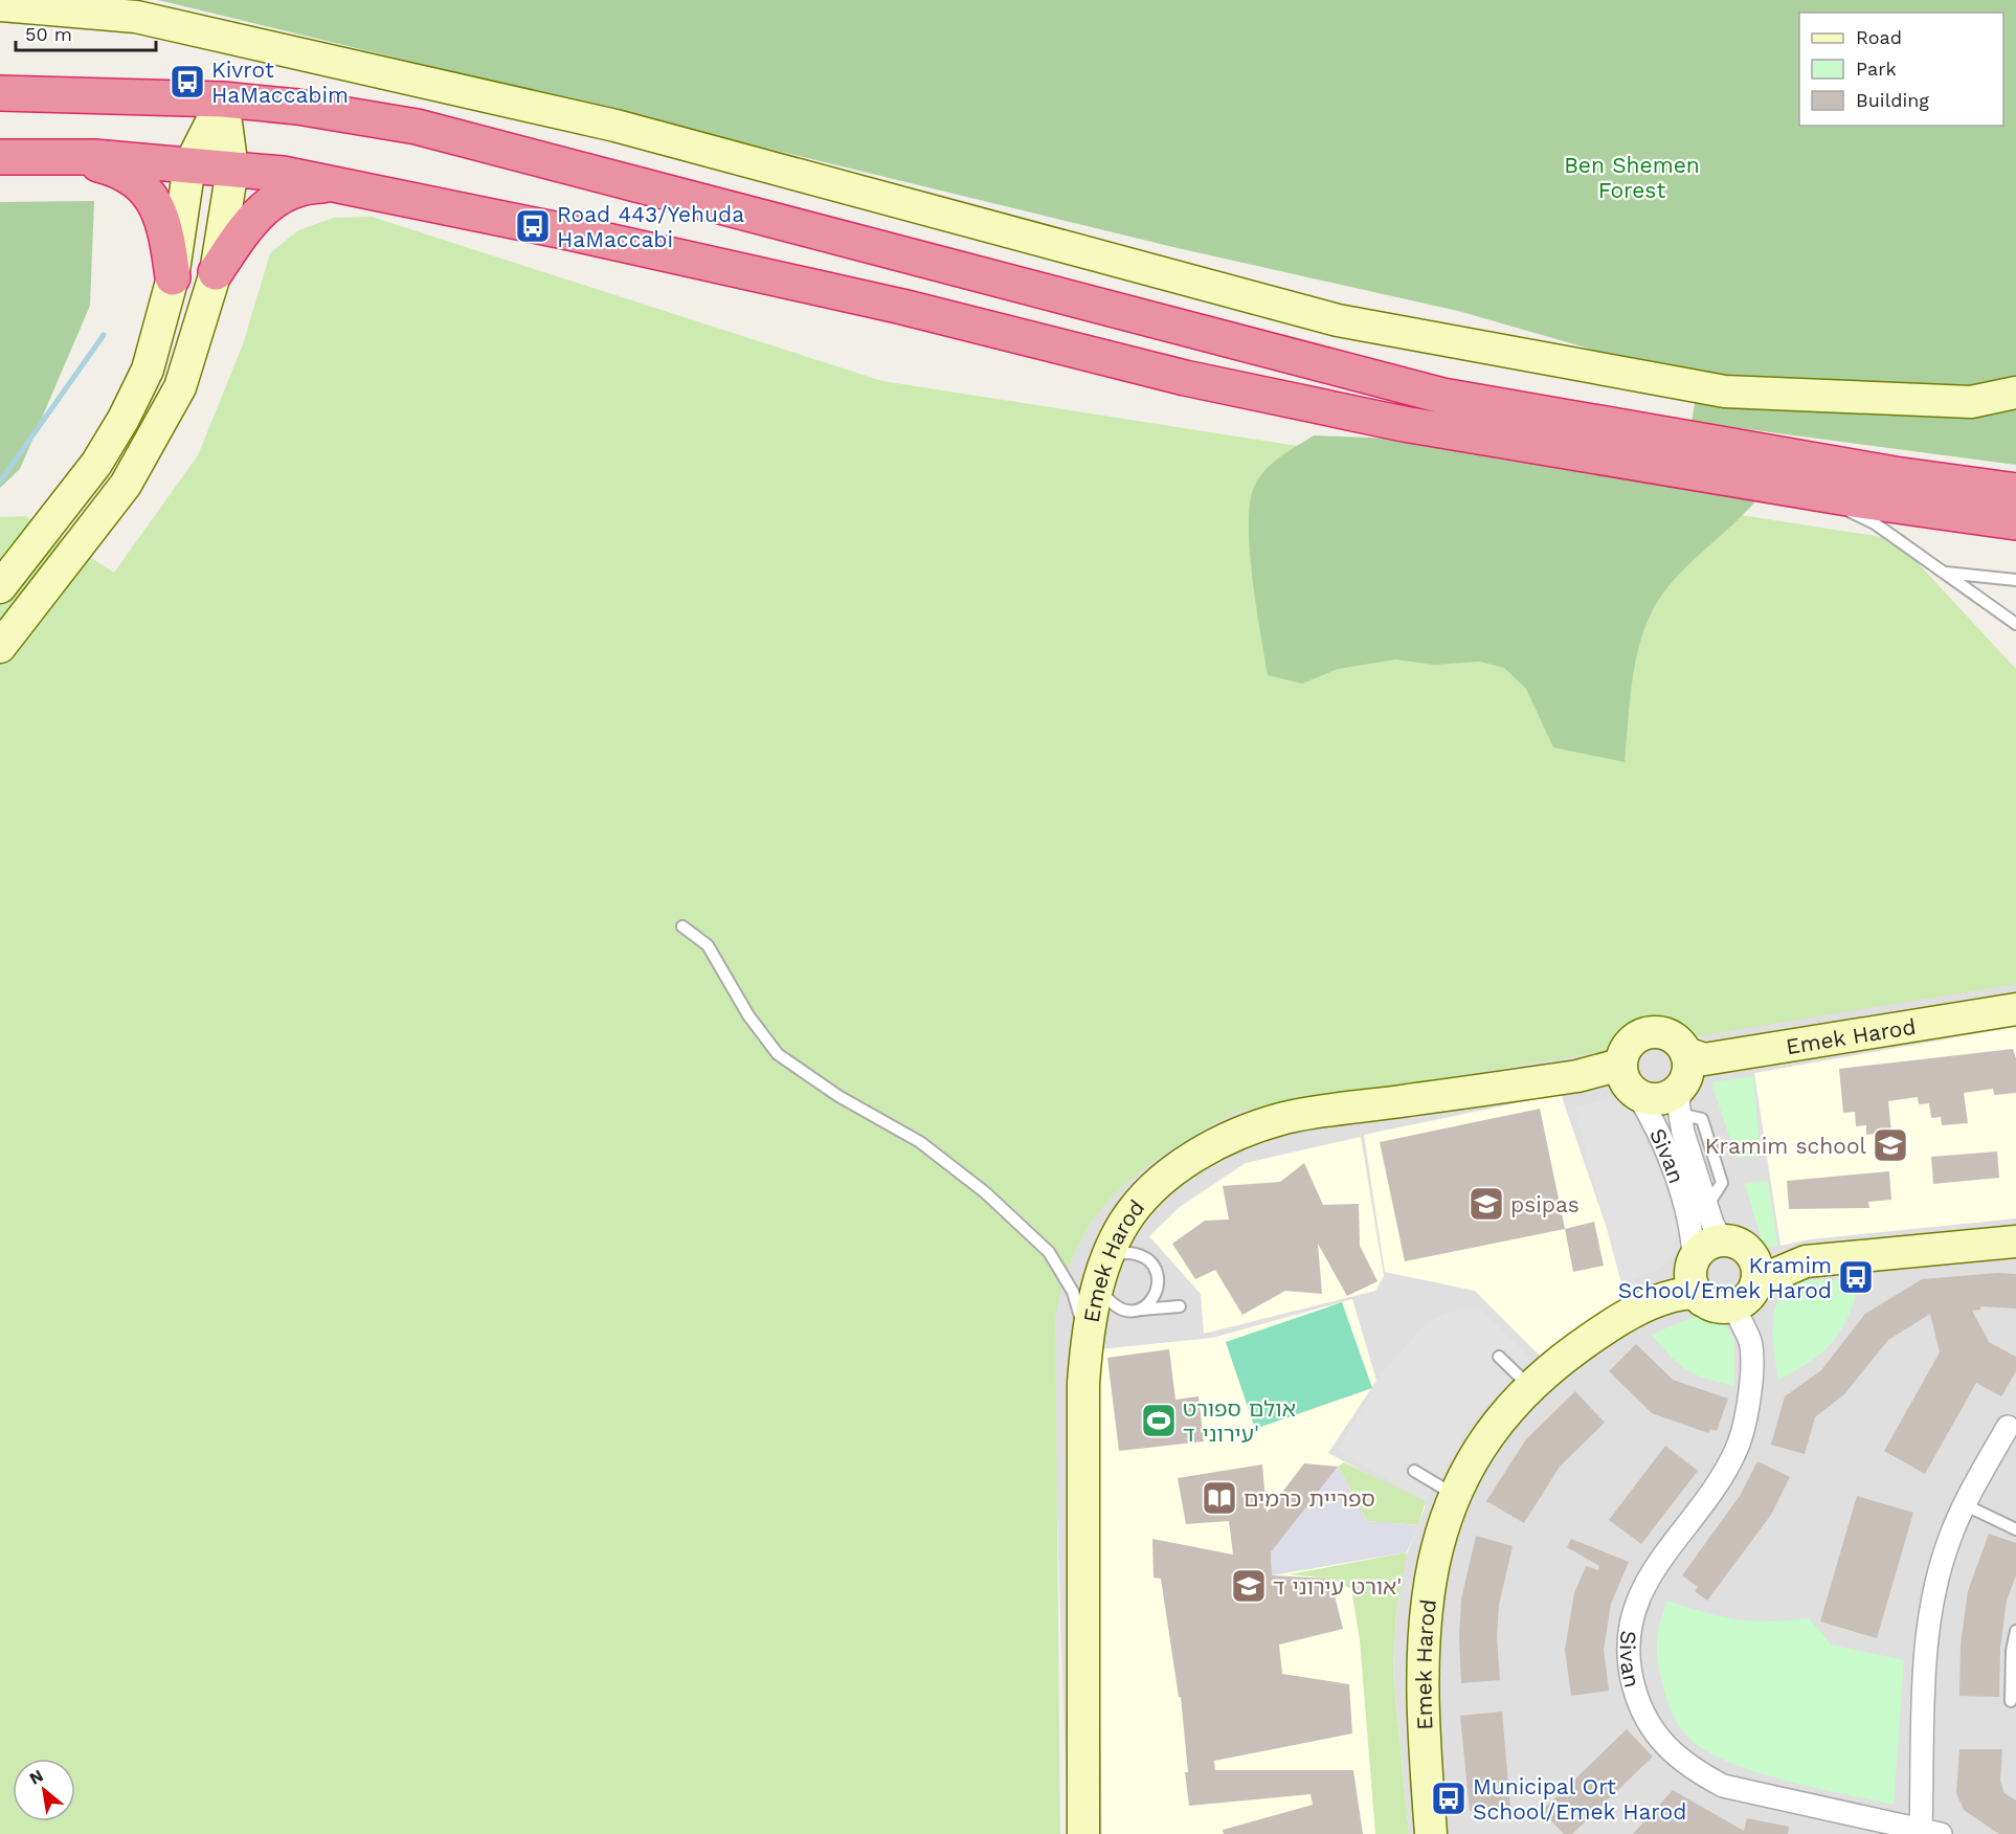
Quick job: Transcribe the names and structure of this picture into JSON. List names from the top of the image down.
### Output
{
  "streets": {
    "street": ["Emek Harod", "Sivan"]
  },
  "crossings": [
    ["Emek Harod", "Sivan"]
  ],
  "parks": ["Ben Shemen Forest"],
  "places": {
    "bus stop": [
      "Kivrot HaMaccabim",
      "Road 443/Yehuda HaMaccabi",
      "Kramim School/Emek Harod",
      "Municipal Ort School/Emek Harod"
    ],
    "school or university": ["Kramim school", "psipas", "אורט עירוני ד'"],
    "sports": ["אולם ספורט עירוני ד'"],
    "library": ["ספריית כרמים"]
  },
  "legend": ["Road", "Park", "Building"],
  "scale_bar": "50 m",
  "north": "top left"
}
